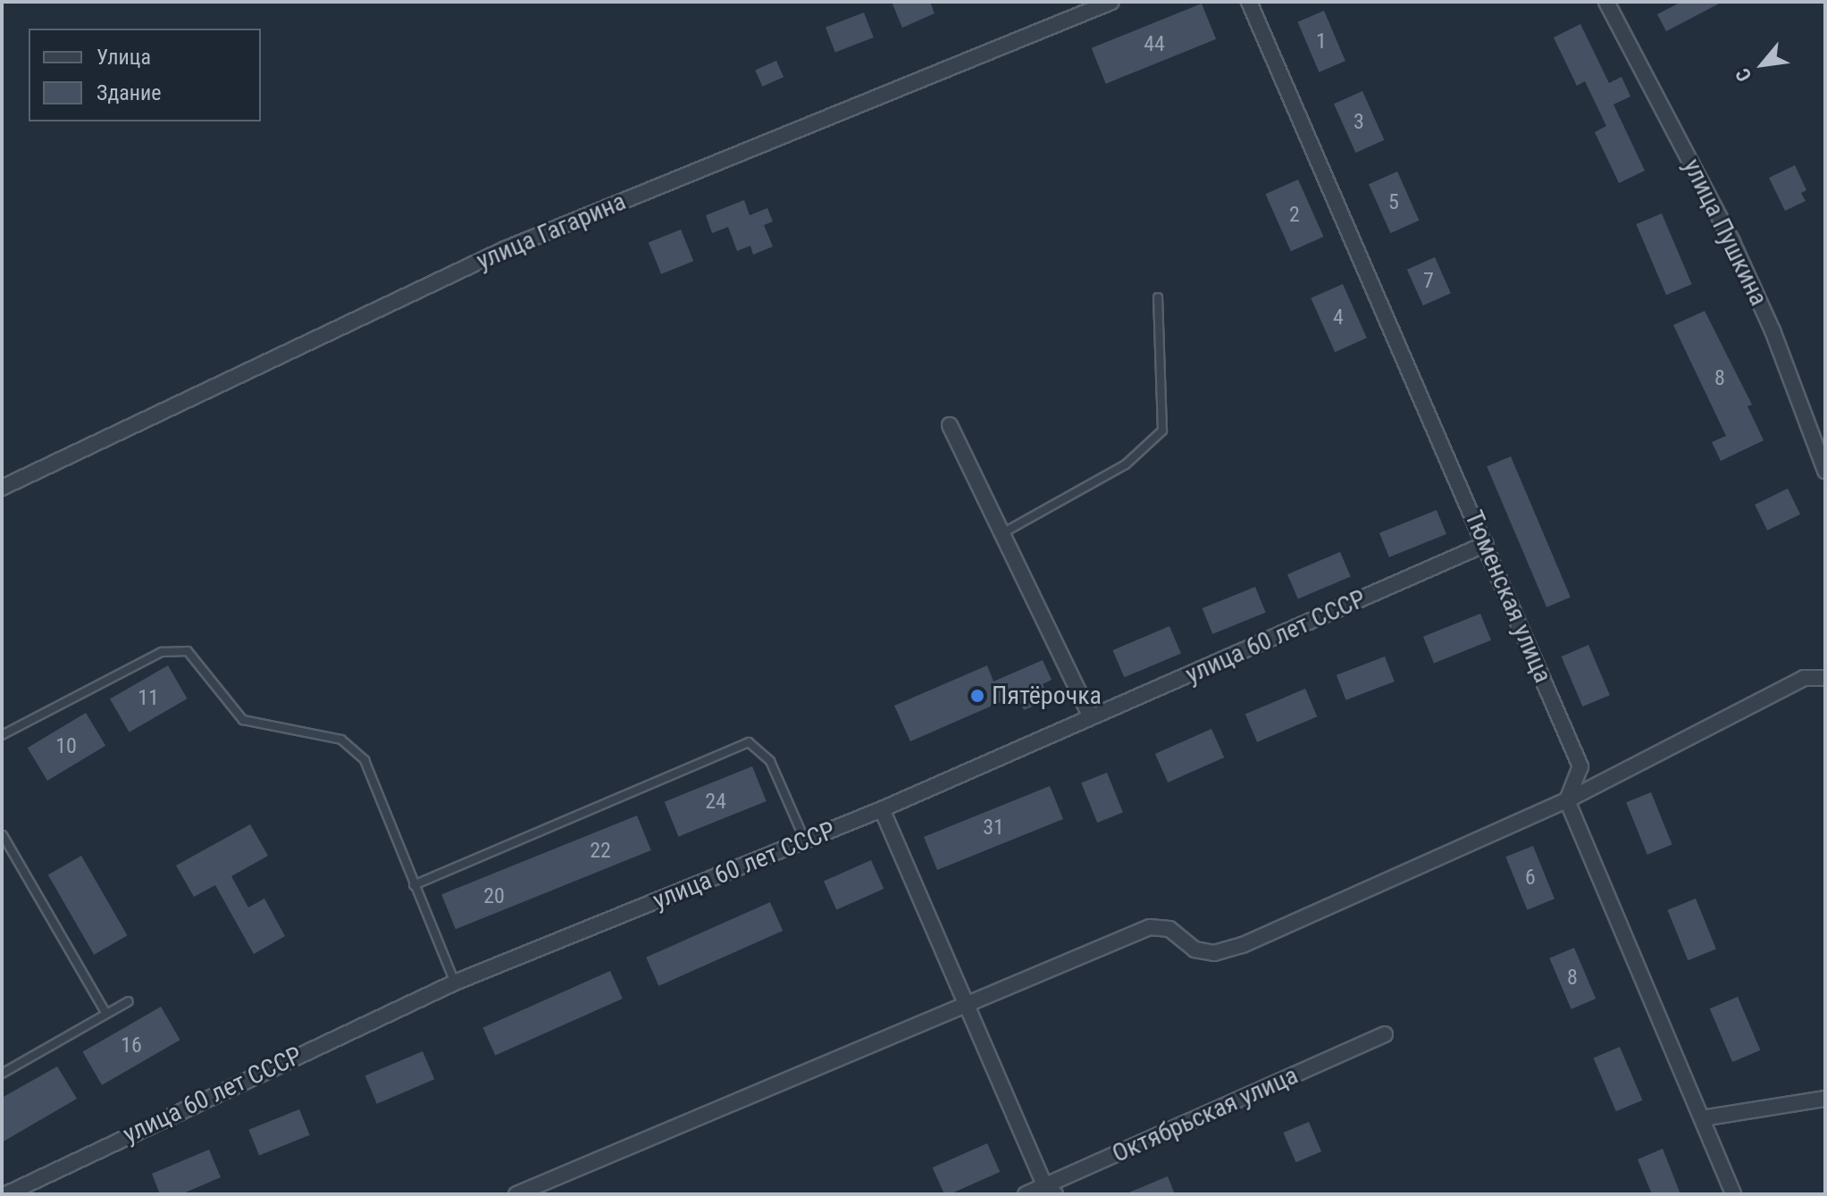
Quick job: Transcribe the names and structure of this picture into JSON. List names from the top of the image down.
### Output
{
  "streets": {
    "street": [
      "улица Гагарина",
      "улица Пушкина",
      "Тюменская улица",
      "улица 60 лет СССР",
      "Октябрьская улица"
    ]
  },
  "crossings": [
    ["Тюменская улица", "улица 60 лет СССР"]
  ],
  "places": ["Пятёрочка"],
  "house_numbers": [
    "1",
    "44",
    "3",
    "5",
    "2",
    "7",
    "4",
    "8",
    "11",
    "10",
    "24",
    "31",
    "22",
    "6",
    "20",
    "8",
    "16"
  ],
  "legend": ["Улица", "Здание"],
  "north": "bottom left"
}
